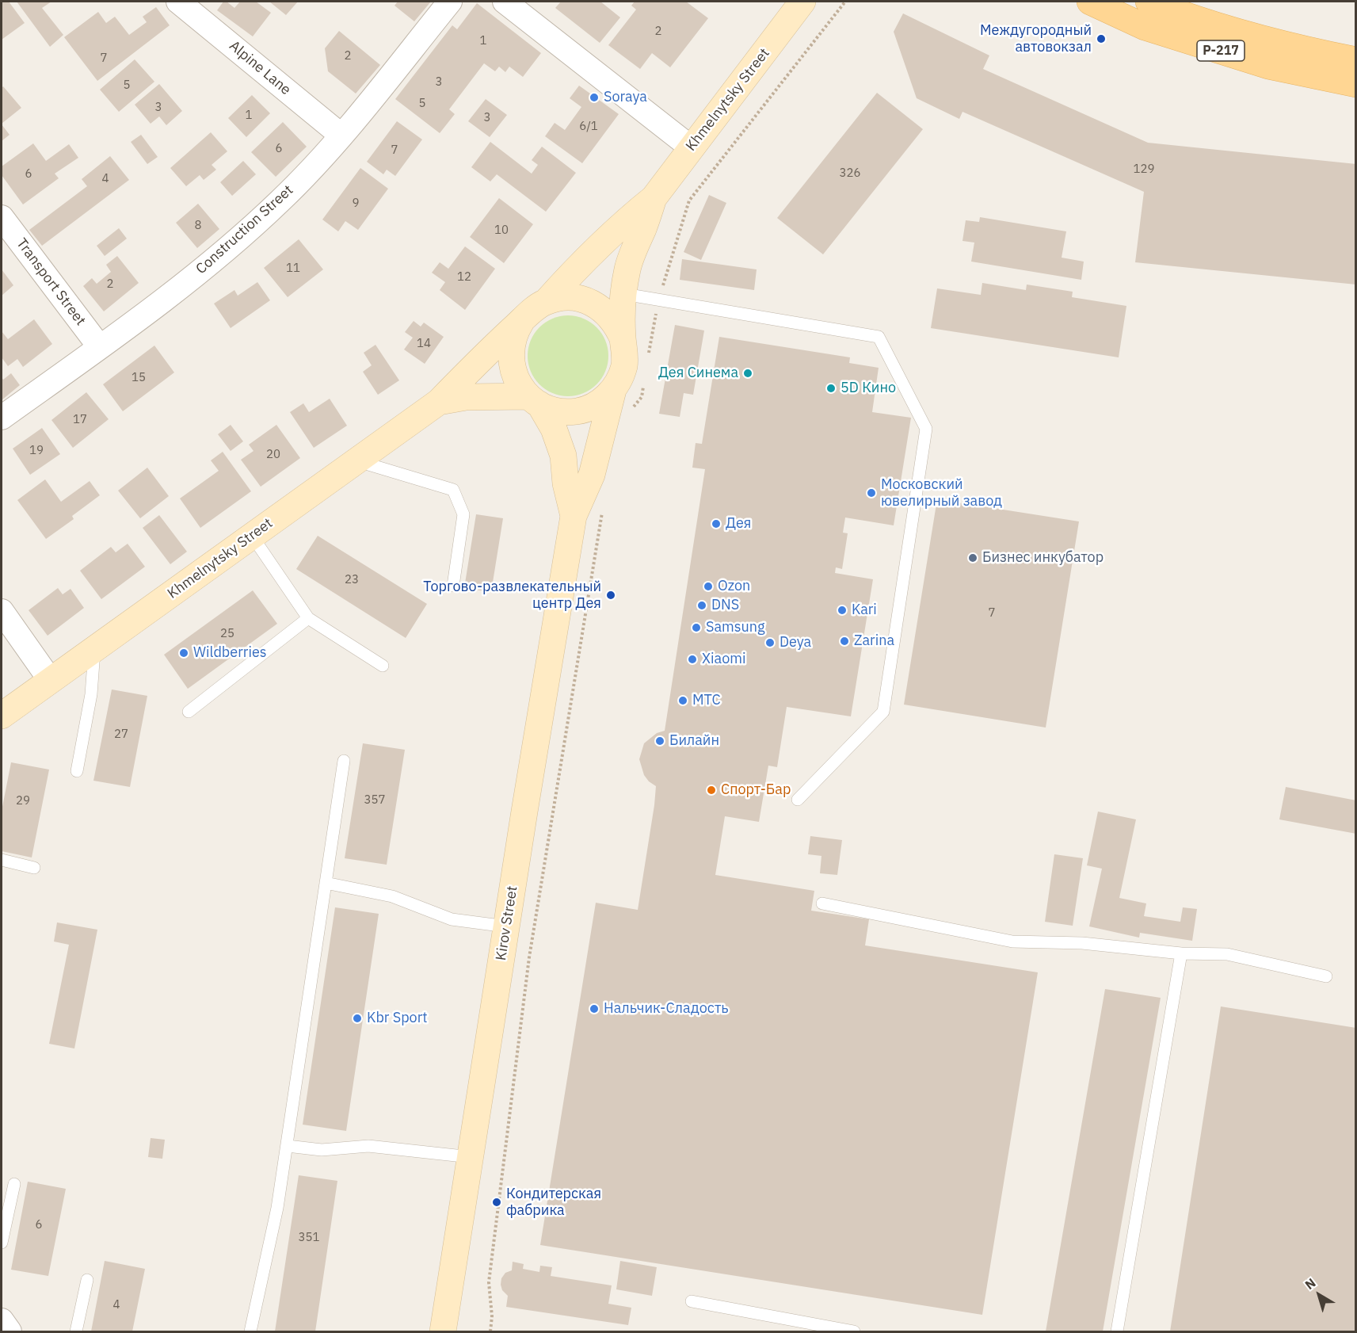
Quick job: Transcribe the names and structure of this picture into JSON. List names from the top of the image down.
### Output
{
  "streets": {
    "main road": ["Р-217", "Khmelnytsky Street", "Kirov Street"],
    "street": ["Alpine Lane", "Construction Street", "Transport Street"]
  },
  "crossings": [
    ["Alpine Lane", "Construction Street"],
    ["Construction Street", "Transport Street"]
  ],
  "places": [
    "Междугородный автовокзал",
    "Soraya",
    "Дея Синема",
    "5D Кино",
    "Московский ювелирный завод",
    "Дея",
    "Бизнес инкубатор",
    "Ozon",
    "Торгово-развлекательный центр Дея",
    "DNS",
    "Kari",
    "Samsung",
    "Zarina",
    "Deya",
    "Wildberries",
    "Xiaomi",
    "МТС",
    "Билайн",
    "Спорт-Бар",
    "Нальчик-Сладость",
    "Kbr Sport",
    "Кондитерская фабрика"
  ],
  "house_numbers": [
    "2",
    "1",
    "2",
    "7",
    "3",
    "5",
    "5",
    "3",
    "1",
    "3",
    "6/1",
    "6",
    "7",
    "129",
    "326",
    "6",
    "4",
    "9",
    "8",
    "10",
    "11",
    "12",
    "2",
    "14",
    "15",
    "17",
    "19",
    "20",
    "23",
    "7",
    "25",
    "27",
    "357",
    "29",
    "6",
    "351",
    "4"
  ],
  "north": "top left"
}
